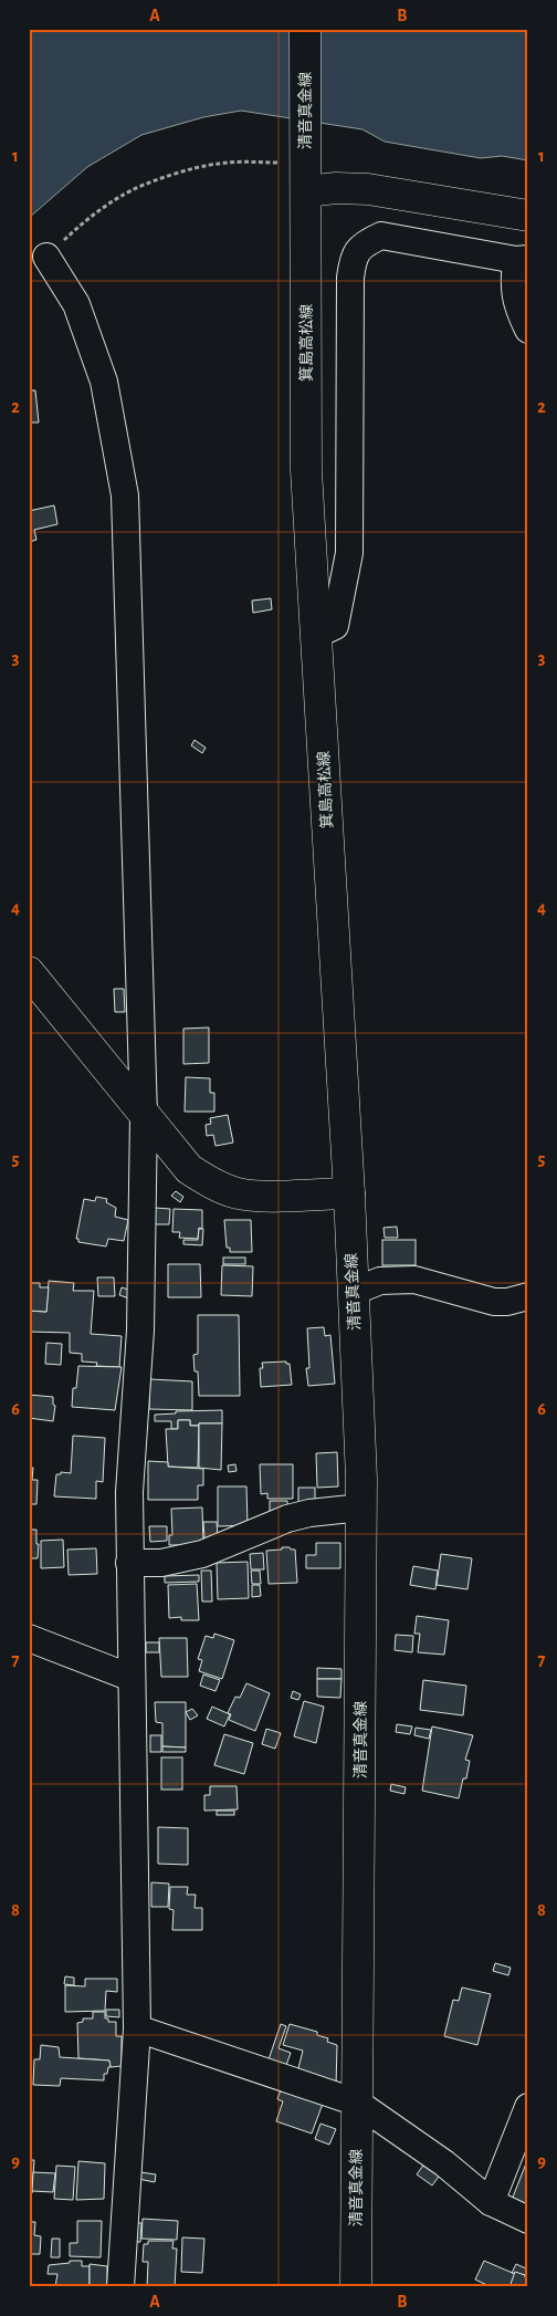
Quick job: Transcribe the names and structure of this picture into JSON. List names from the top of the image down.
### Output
{
  "streets": {
    "main road": ["清音真金線", "箕島高松線"]
  },
  "crossings": [
    ["清音真金線", "箕島高松線"]
  ],
  "grid": {
    "columns": ["A", "B"],
    "rows": [
      "1",
      "2",
      "3",
      "4",
      "5",
      "6",
      "7",
      "8",
      "9"
    ]
  }
}
